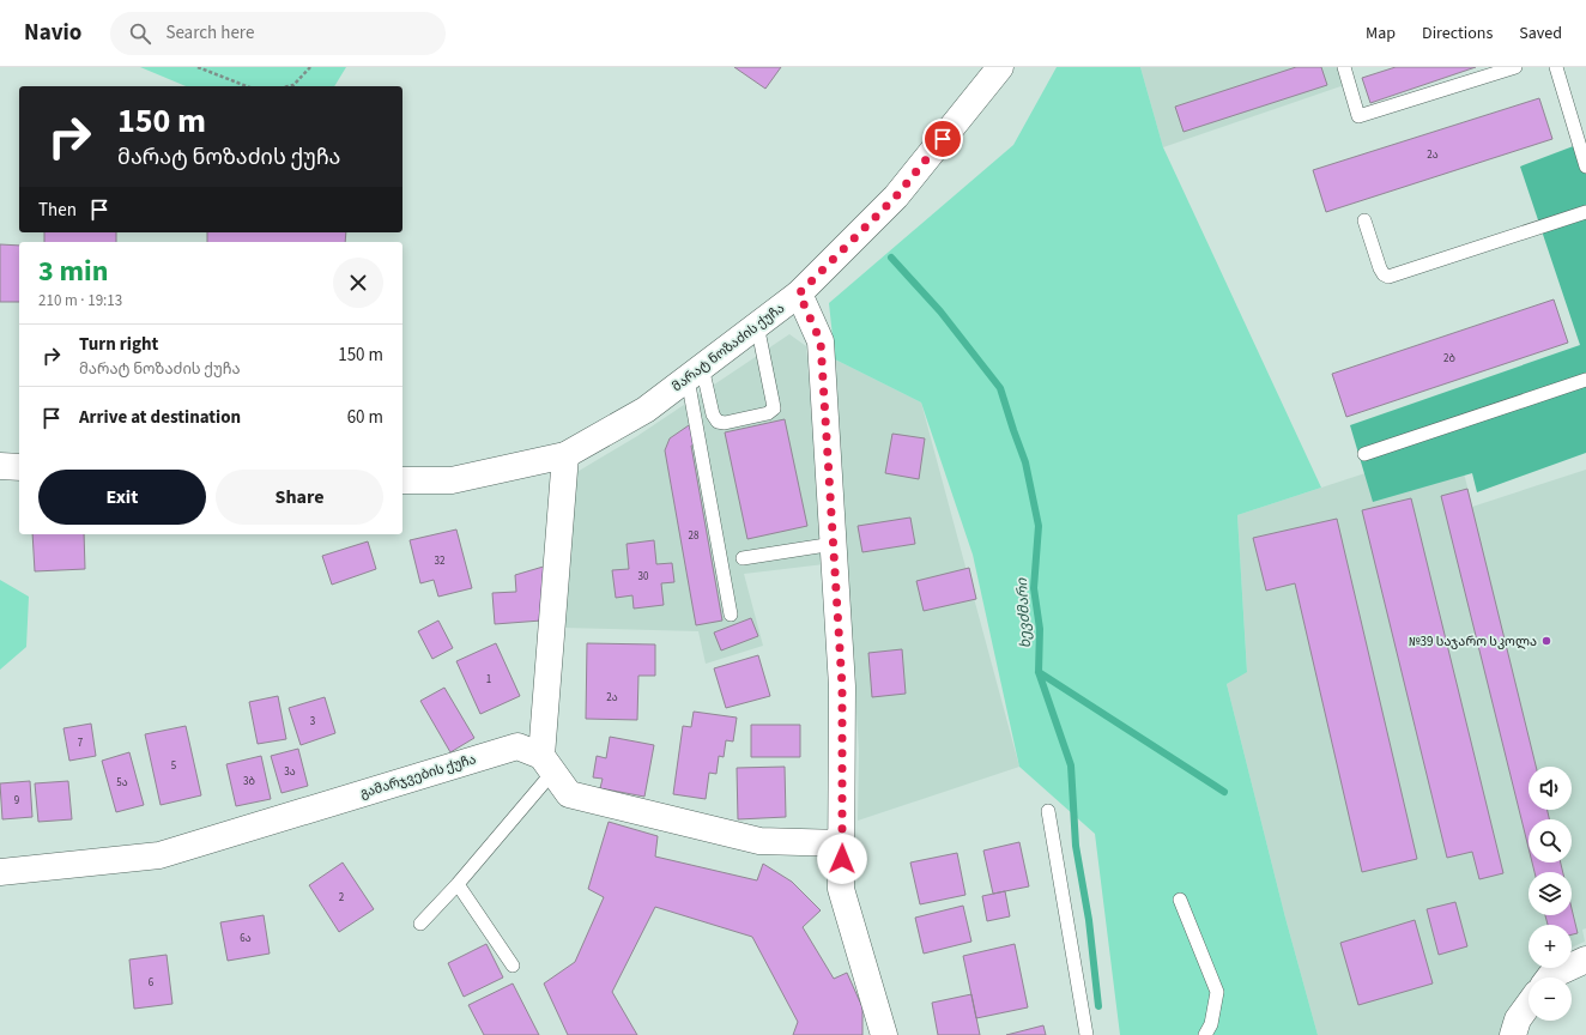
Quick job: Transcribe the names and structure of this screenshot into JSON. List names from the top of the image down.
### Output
{
  "streets": {
    "street": ["მარატ ნოზაძის ქუჩა", "გამარჯვების ქუჩა"]
  },
  "water": ["ხევძმარი"],
  "places": ["№39 საჯარო სკოლა"],
  "house_numbers": [
    "2ა",
    "2ბ",
    "28",
    "32",
    "30",
    "1",
    "2ა",
    "3",
    "7",
    "5",
    "3ა",
    "3ბ",
    "5ა",
    "9",
    "2",
    "6ა",
    "6"
  ],
  "page": {
    "header": "Navio",
    "search": "Search here",
    "nav": ["Map", "Directions", "Saved"],
    "turn": ["150 m", "მარატ ნოზაძის ქუჩა"],
    "then": "Then",
    "heading": ["3 min", "210 m · 19:13"],
    "list": [
      {
        "name": "Turn right",
        "note": "მარატ ნოზაძის ქუჩა",
        "value": "150 m"
      },
      {
        "name": "Arrive at destination",
        "value": "60 m"
      }
    ],
    "buttons": ["Exit", "Share"],
    "map_buttons": ["+", "−"]
  }
}
